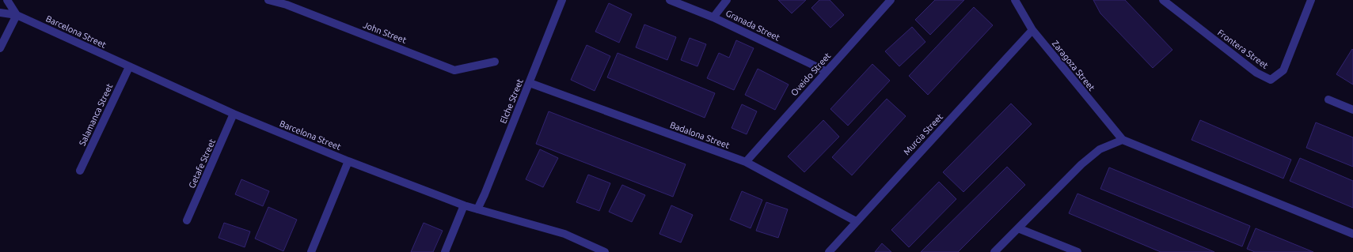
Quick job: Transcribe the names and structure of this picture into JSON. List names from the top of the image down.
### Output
{
  "streets": {
    "street": [
      "Granada Street",
      "Barcelona Street",
      "John Street",
      "Frontera Street",
      "Zaragoza Street",
      "Oveido Street",
      "Elche Street",
      "Salamanca Street",
      "Murcia Street",
      "Badalona Street",
      "Getafe Street"
    ]
  },
  "crossings": [
    ["Granada Street", "Oveido Street"],
    ["Barcelona Street", "Elche Street"],
    ["Barcelona Street", "Salamanca Street"],
    ["Barcelona Street", "Getafe Street"],
    ["Zaragoza Street", "Murcia Street"],
    ["Oveido Street", "Badalona Street"],
    ["Elche Street", "Badalona Street"],
    ["Murcia Street", "Badalona Street"]
  ]
}
